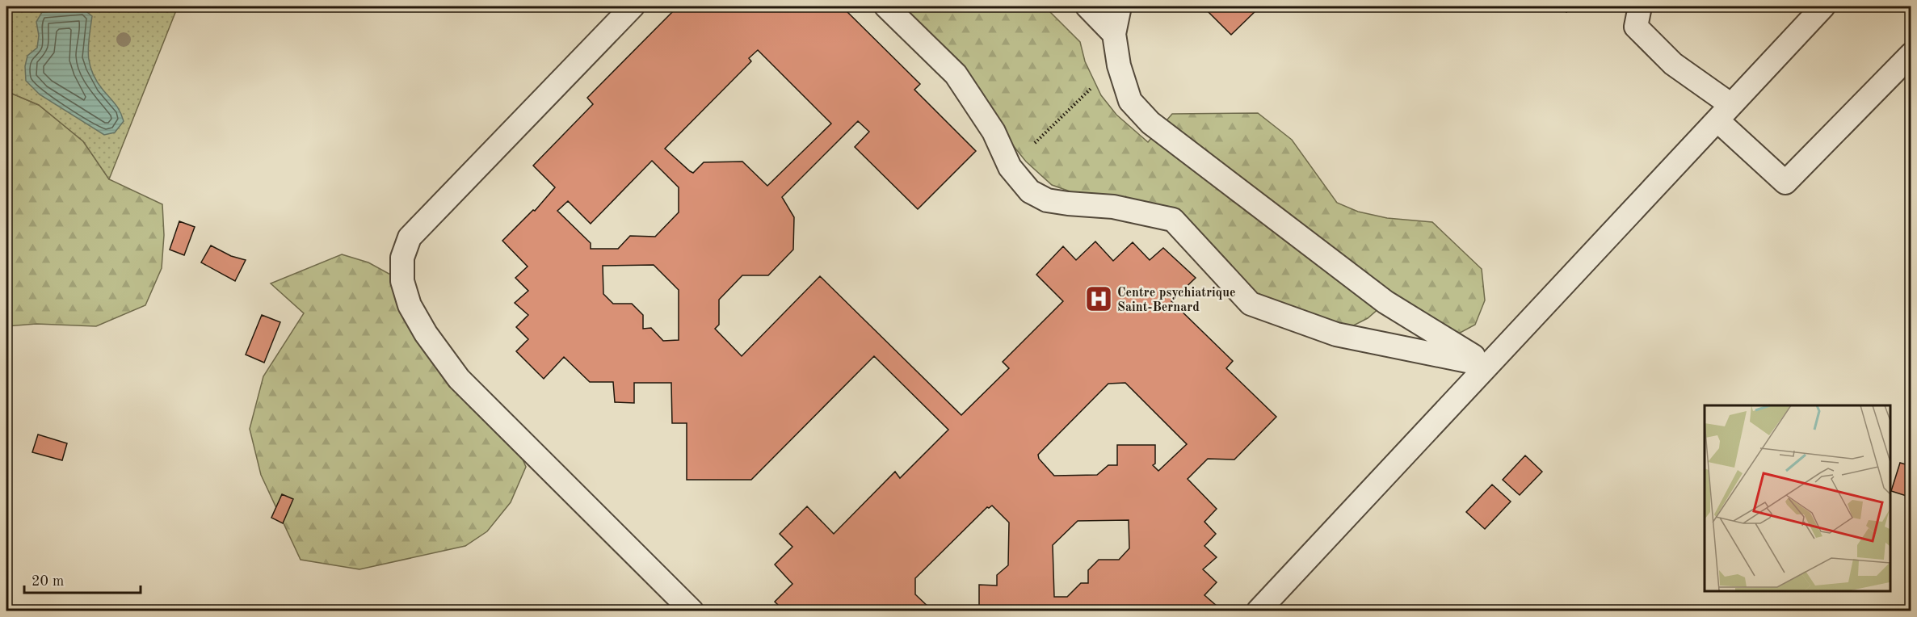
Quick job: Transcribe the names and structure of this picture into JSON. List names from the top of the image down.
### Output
{
  "places": {
    "hospital": ["Centre psychiatrique Saint-Bernard"]
  },
  "scale_bar": "20 m"
}
